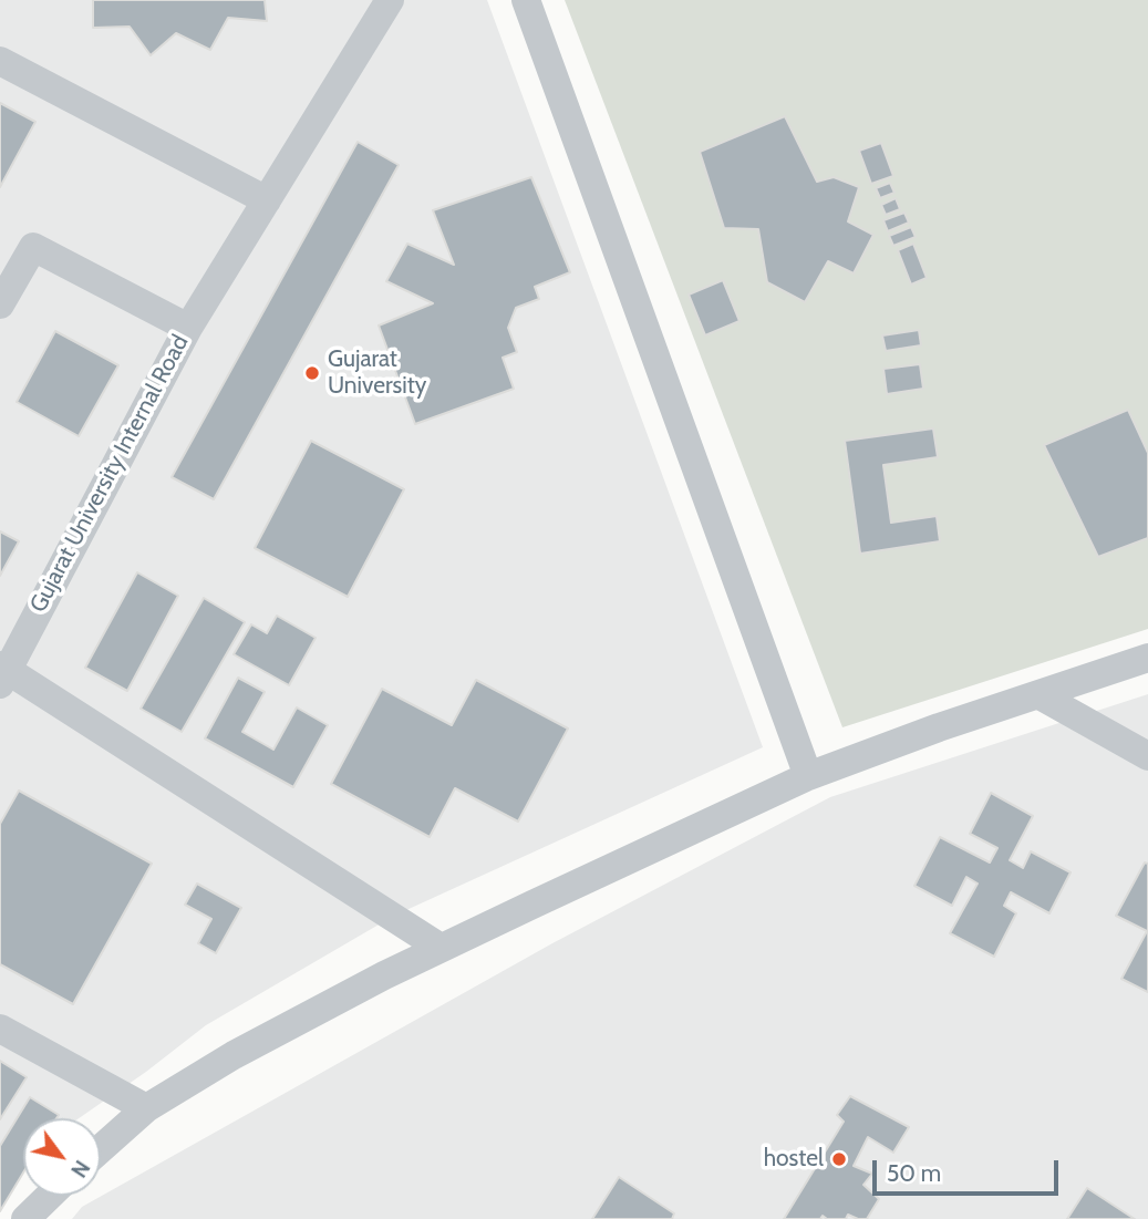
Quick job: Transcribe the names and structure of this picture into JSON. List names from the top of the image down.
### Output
{
  "streets": {
    "street": ["Gujarat University Internal Road"]
  },
  "places": ["Gujarat University", "hostel"],
  "scale_bar": "50 m",
  "north": "bottom right"
}
